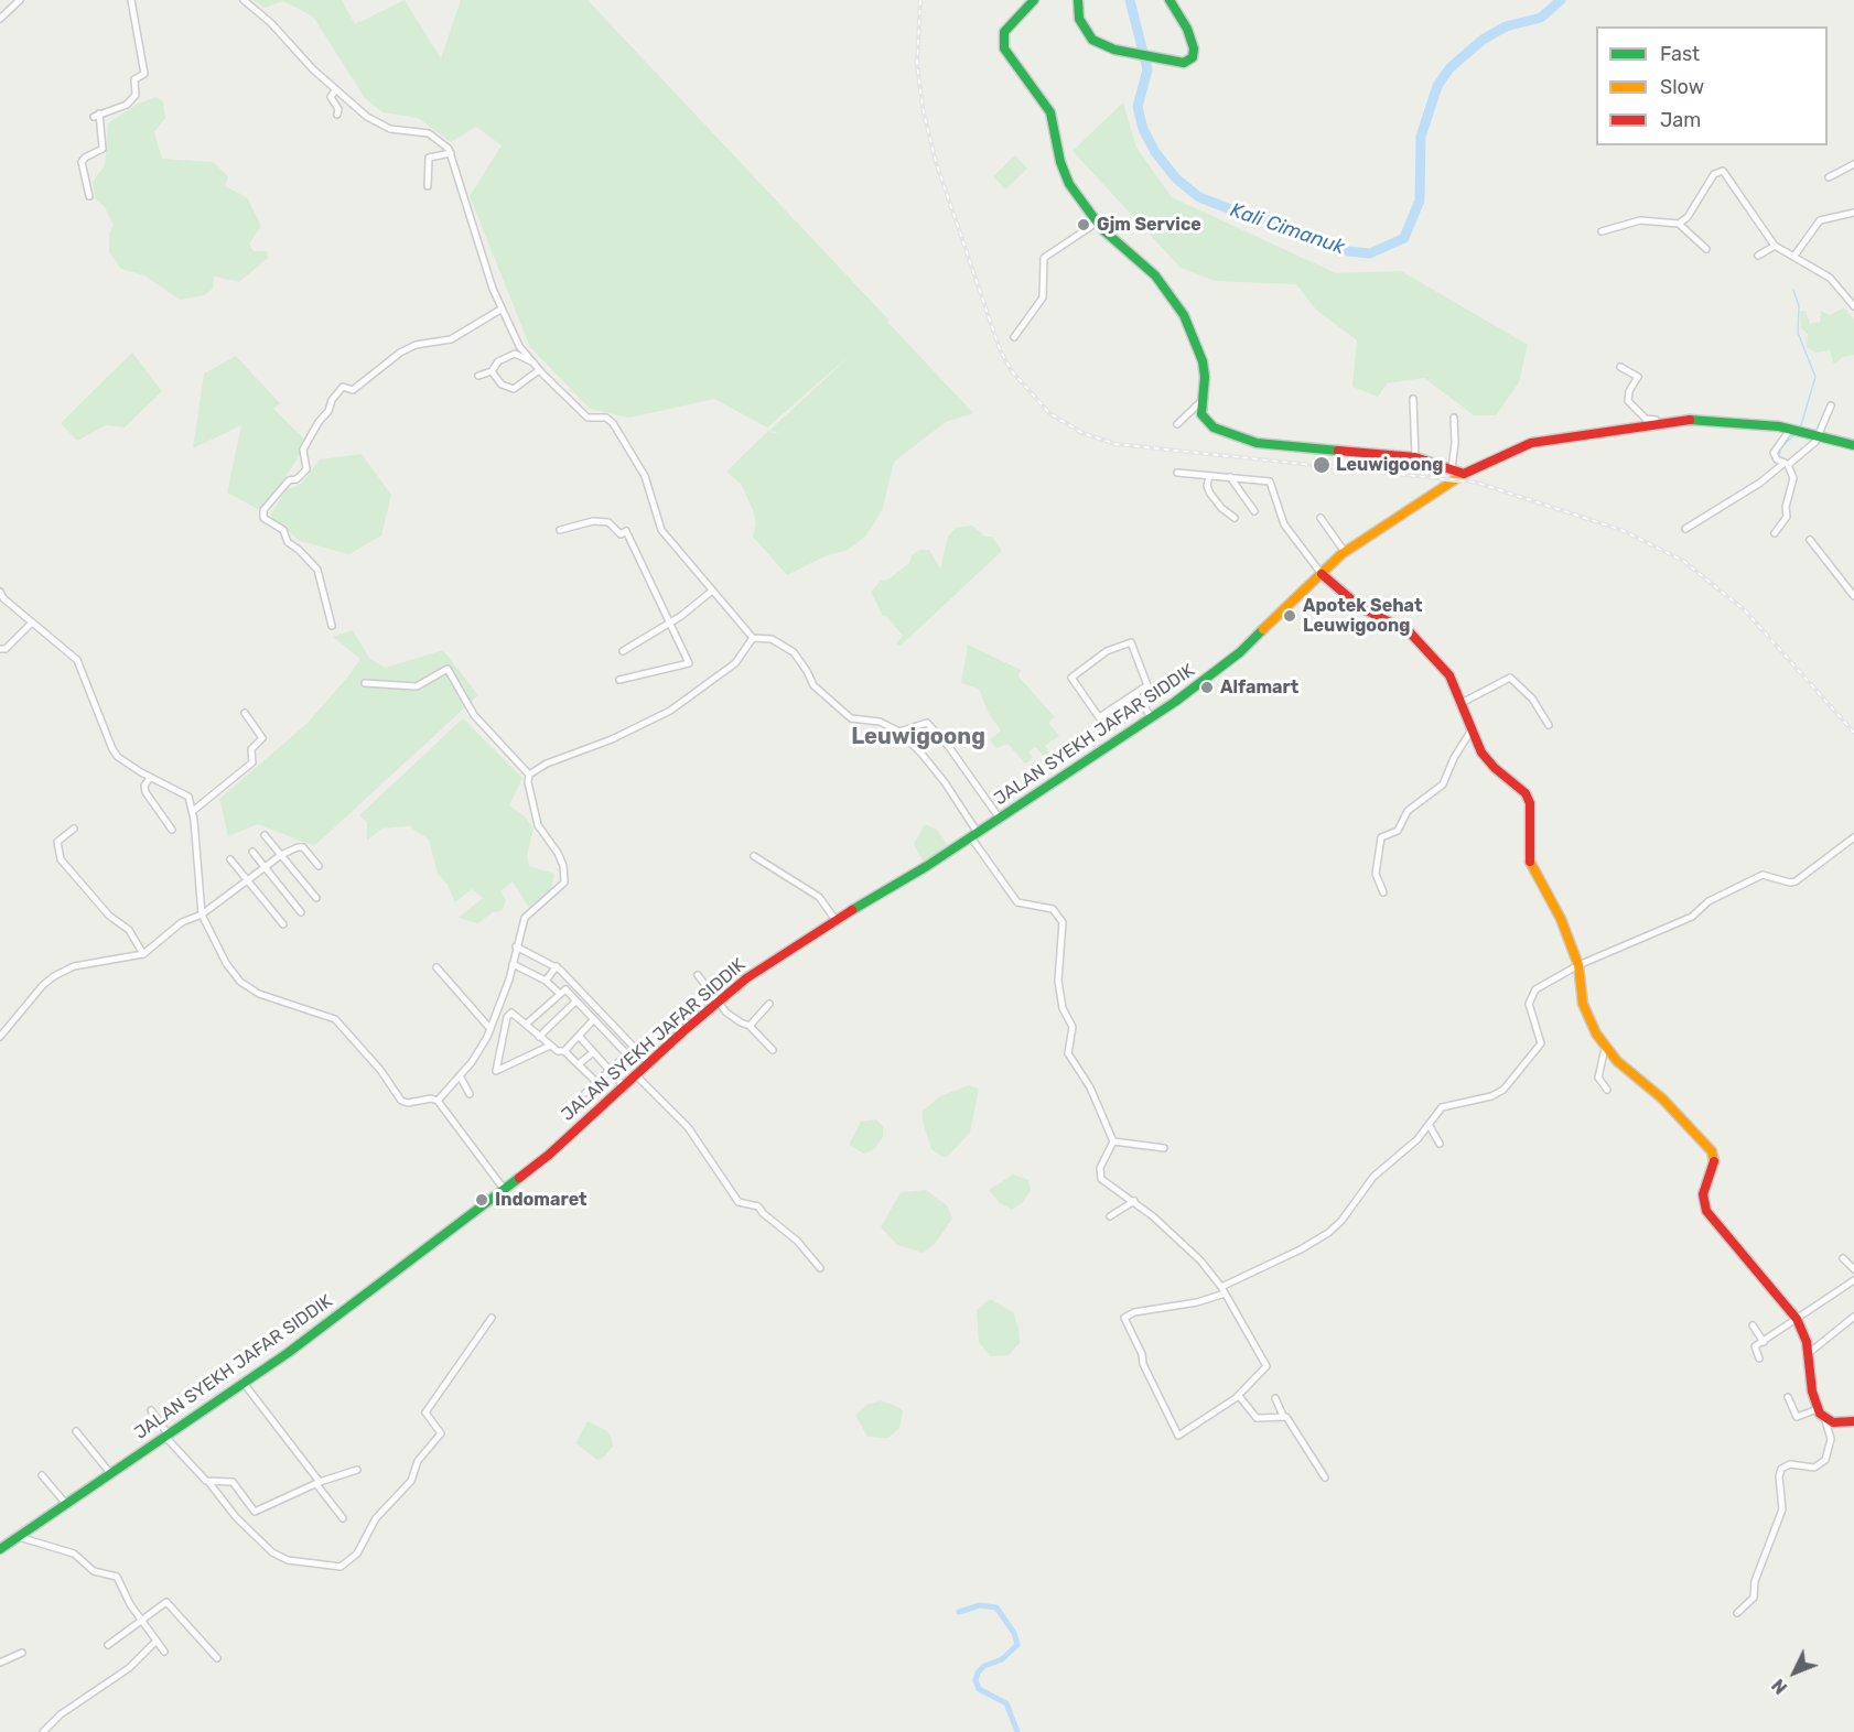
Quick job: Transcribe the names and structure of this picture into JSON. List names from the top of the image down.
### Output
{
  "streets": {
    "main road": ["JALAN SYEKH JAFAR SIDDIK"]
  },
  "districts": ["Leuwigoong"],
  "water": ["Kali Cimanuk"],
  "places": [
    "Gjm Service",
    "Leuwigoong",
    "Apotek Sehat Leuwigoong",
    "Alfamart",
    "Indomaret"
  ],
  "legend": ["Fast", "Slow", "Jam"],
  "north": "bottom left"
}
